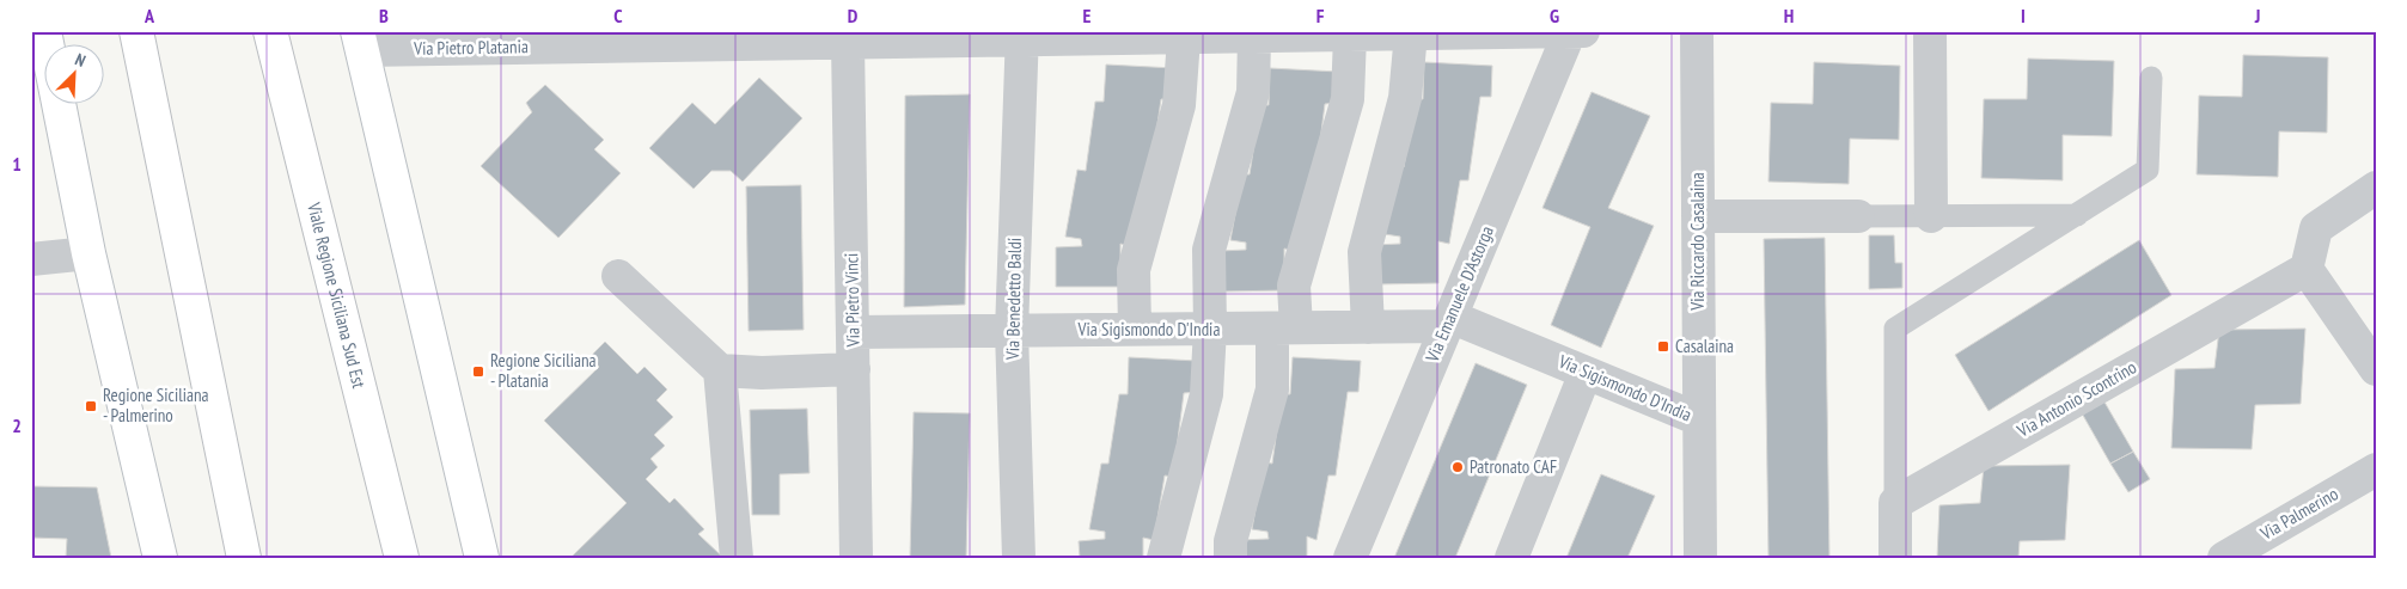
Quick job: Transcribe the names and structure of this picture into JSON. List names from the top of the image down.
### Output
{
  "streets": {
    "main road": ["Viale Regione Siciliana Sud Est"],
    "street": [
      "Via Pietro Platania",
      "Via Riccardo Casalaina",
      "Via Emanuele D'Astorga",
      "Via Benedetto Baldi",
      "Via Pietro Vinci",
      "Via Sigismondo D'India",
      "Via Antonio Scontrino",
      "Via Palmerino"
    ]
  },
  "crossings": [
    ["Via Pietro Platania", "Via Emanuele D'Astorga"],
    ["Via Pietro Platania", "Via Benedetto Baldi"],
    ["Via Pietro Platania", "Via Pietro Vinci"],
    ["Via Riccardo Casalaina", "Via Sigismondo D'India"],
    ["Via Emanuele D'Astorga", "Via Sigismondo D'India"],
    ["Via Benedetto Baldi", "Via Sigismondo D'India"],
    ["Via Pietro Vinci", "Via Sigismondo D'India"]
  ],
  "places": {
    "transit": ["Casalaina", "Regione Siciliana - Platania", "Regione Siciliana - Palmerino"],
    "other": ["Patronato CAF"]
  },
  "north": "top right",
  "grid": {
    "columns": [
      "A",
      "B",
      "C",
      "D",
      "E",
      "F",
      "G",
      "H",
      "I",
      "J"
    ],
    "rows": ["1", "2"]
  }
}
